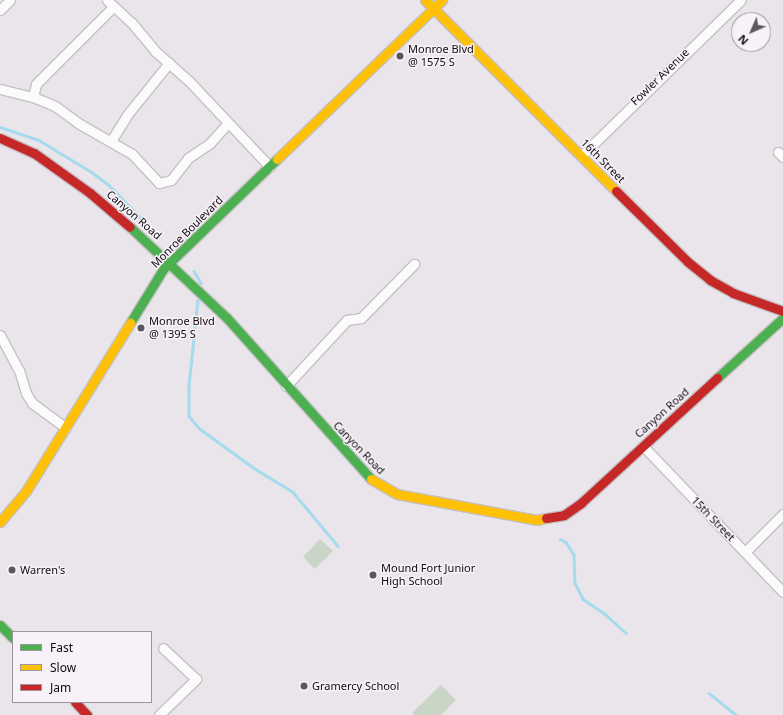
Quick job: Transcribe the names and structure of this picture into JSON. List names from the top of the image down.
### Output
{
  "streets": {
    "street": [
      "Fowler Avenue",
      "16th Street",
      "Canyon Road",
      "Monroe Boulevard",
      "15th Street"
    ]
  },
  "crossings": [
    ["Fowler Avenue", "16th Street"],
    ["16th Street", "Monroe Boulevard"],
    ["Canyon Road", "Monroe Boulevard"],
    ["Canyon Road", "15th Street"]
  ],
  "places": [
    "Monroe Blvd @ 1575 S",
    "Monroe Blvd @ 1395 S",
    "Warren's",
    "Mound Fort Junior High School",
    "Gramercy School"
  ],
  "legend": ["Fast", "Slow", "Jam"],
  "north": "bottom left"
}
